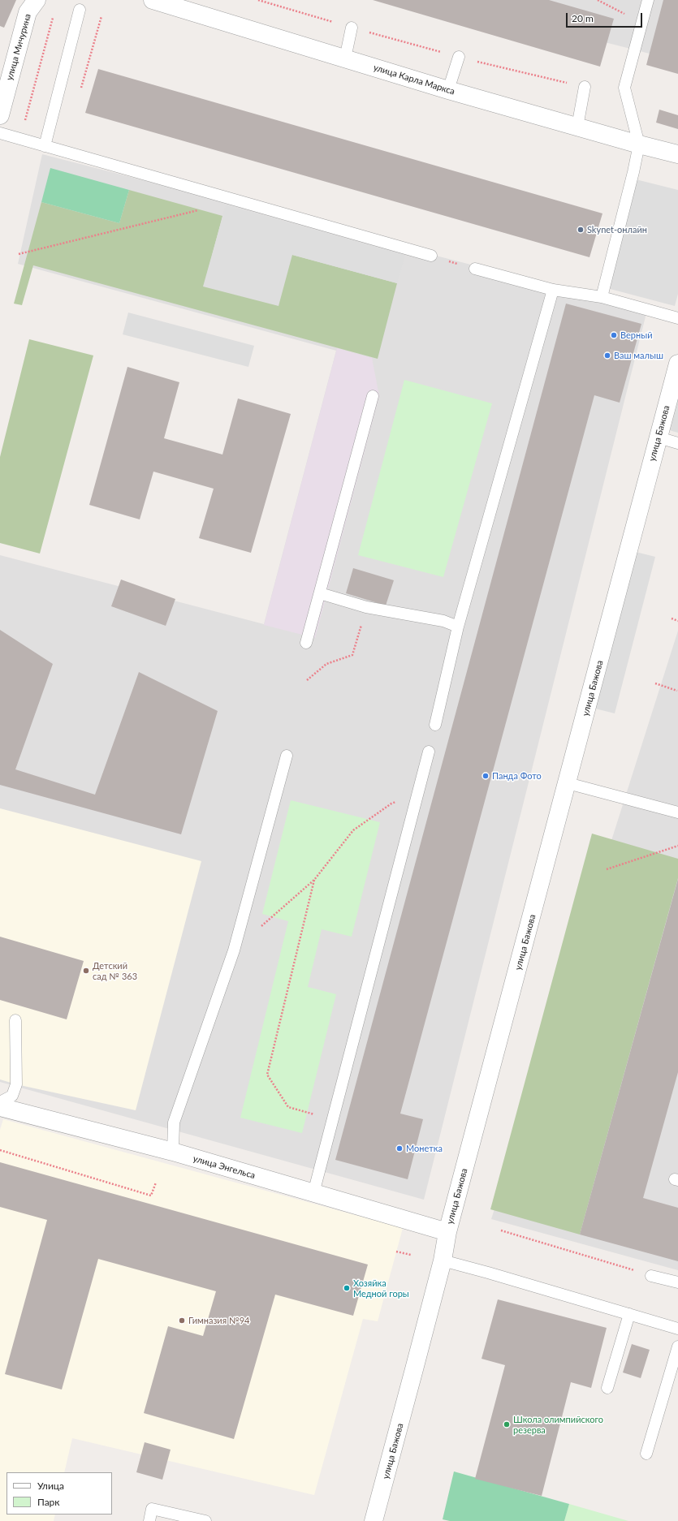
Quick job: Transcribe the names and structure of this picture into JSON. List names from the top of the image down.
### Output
{
  "streets": {
    "street": [
      "улица Мичурина",
      "улица Карла Маркса",
      "улица Бажова",
      "улица Энгельса"
    ]
  },
  "crossings": [
    ["улица Бажова", "улица Энгельса"]
  ],
  "places": [
    "Skynet-онлайн",
    "Верный",
    "Ваш малыш",
    "Панда Фото",
    "Детский сад № 363",
    "Монетка",
    "Хозяйка Медной горы",
    "Гимназия №94",
    "Школа олимпийского резерва"
  ],
  "legend": ["Улица", "Парк"],
  "scale_bar": "20 m"
}
